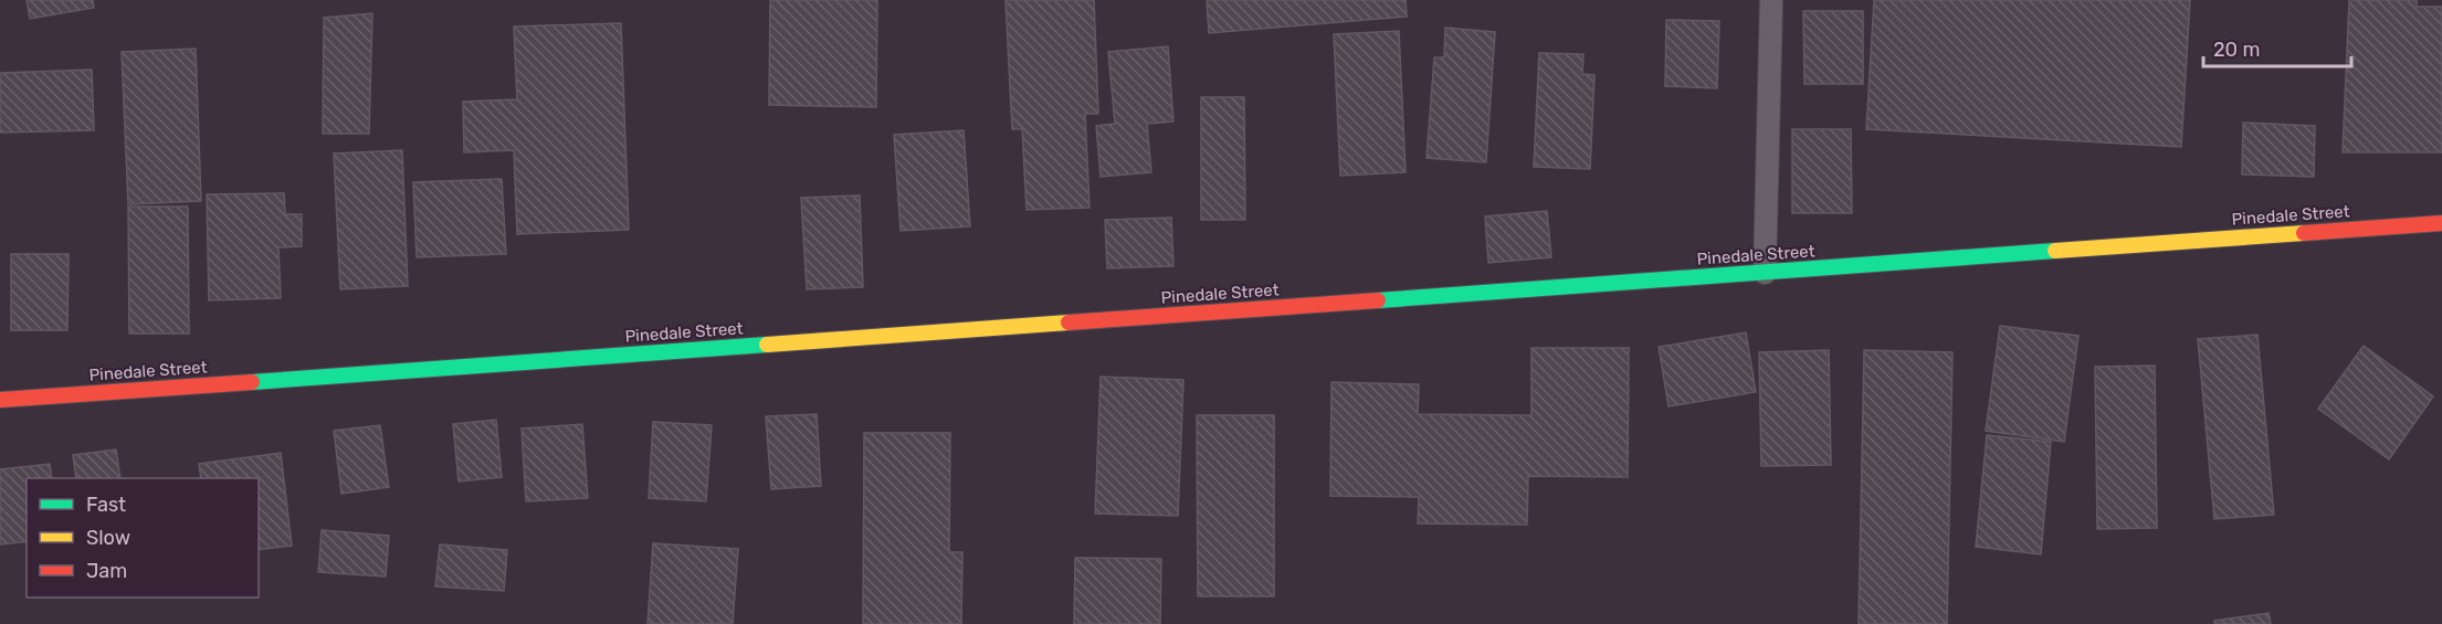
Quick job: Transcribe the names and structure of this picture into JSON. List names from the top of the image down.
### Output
{
  "streets": {
    "street": ["Pinedale Street"]
  },
  "legend": ["Fast", "Slow", "Jam"],
  "scale_bar": "20 m"
}
